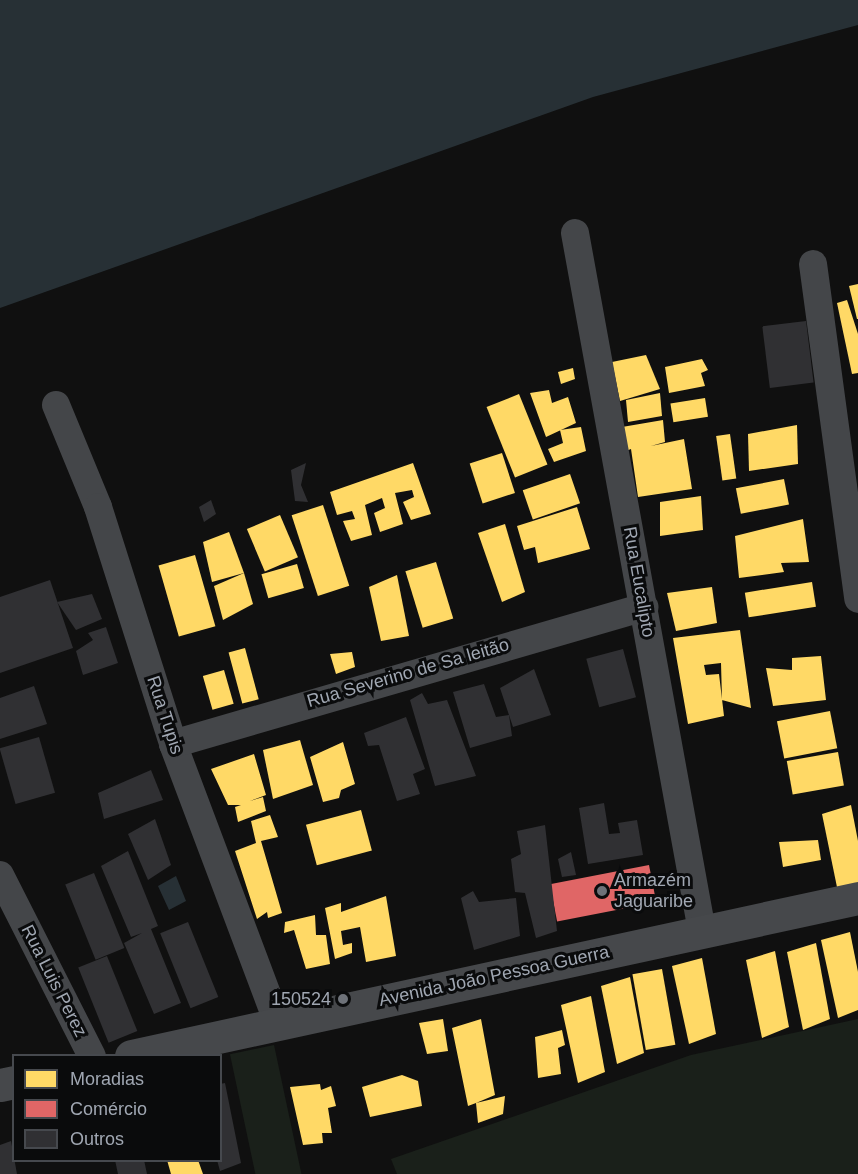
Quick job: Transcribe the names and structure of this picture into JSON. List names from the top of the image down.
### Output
{
  "streets": {
    "main road": ["Avenida João Pessoa Guerra"],
    "street": [
      "Rua Eucalipto",
      "Rua Severino de Sa leitão",
      "Rua Tupis",
      "Rua Luis Perez"
    ]
  },
  "crossings": [
    ["Rua Eucalipto", "Rua Severino de Sa leitão"],
    ["Rua Eucalipto", "Avenida João Pessoa Guerra"],
    ["Rua Severino de Sa leitão", "Rua Tupis"],
    ["Rua Tupis", "Avenida João Pessoa Guerra"]
  ],
  "places": ["Armazém Jaguaribe", "150524"],
  "legend": ["Moradias", "Comércio", "Outros"]
}
